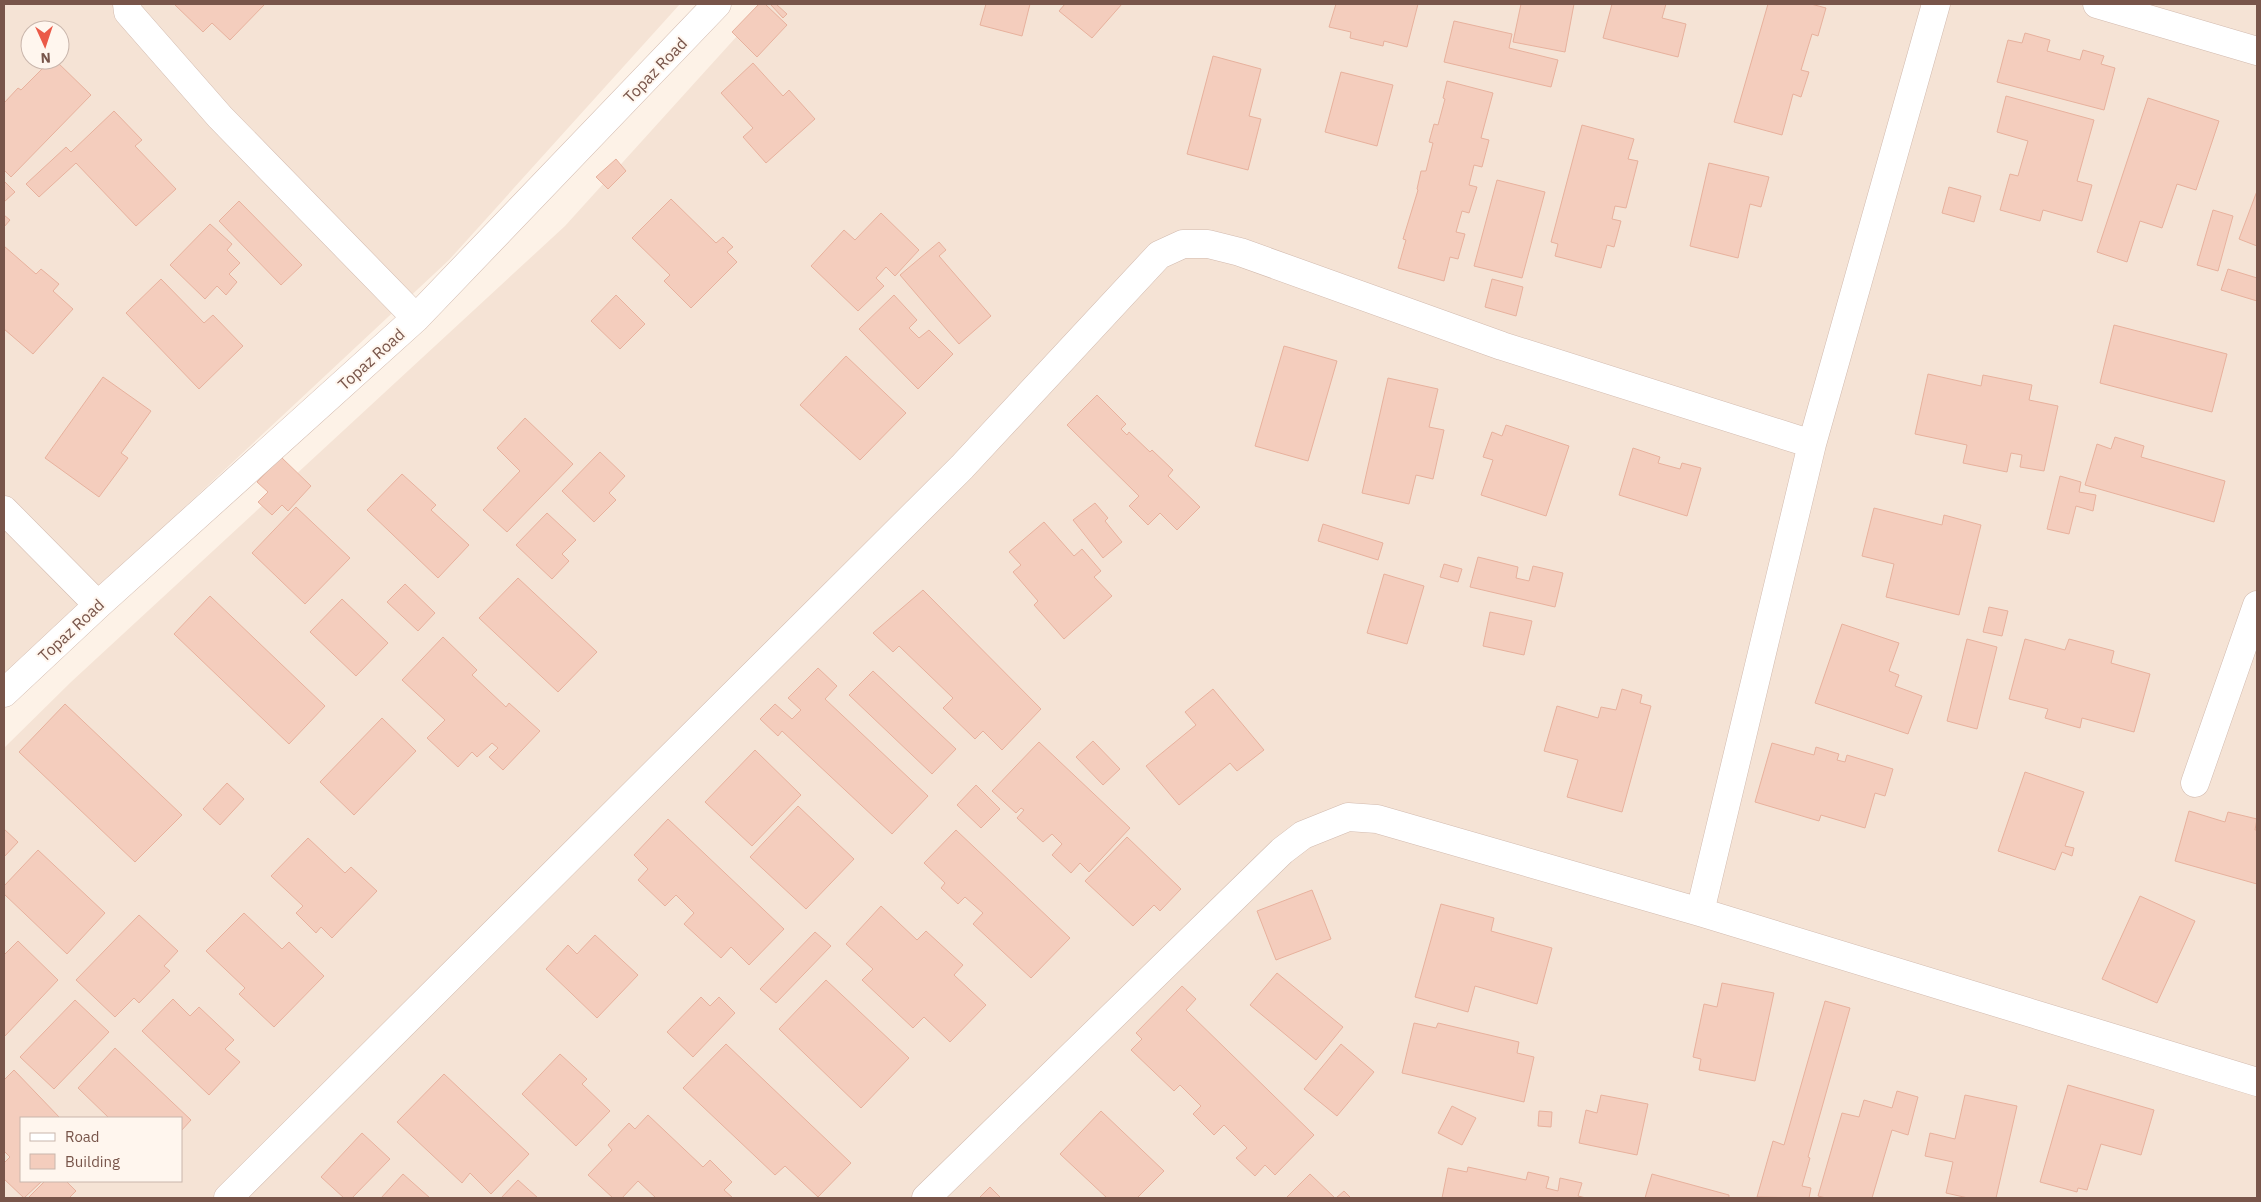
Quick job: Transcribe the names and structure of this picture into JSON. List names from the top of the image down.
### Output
{
  "streets": {
    "street": ["Topaz Road"]
  },
  "legend": ["Road", "Building"],
  "north": "bottom"
}
